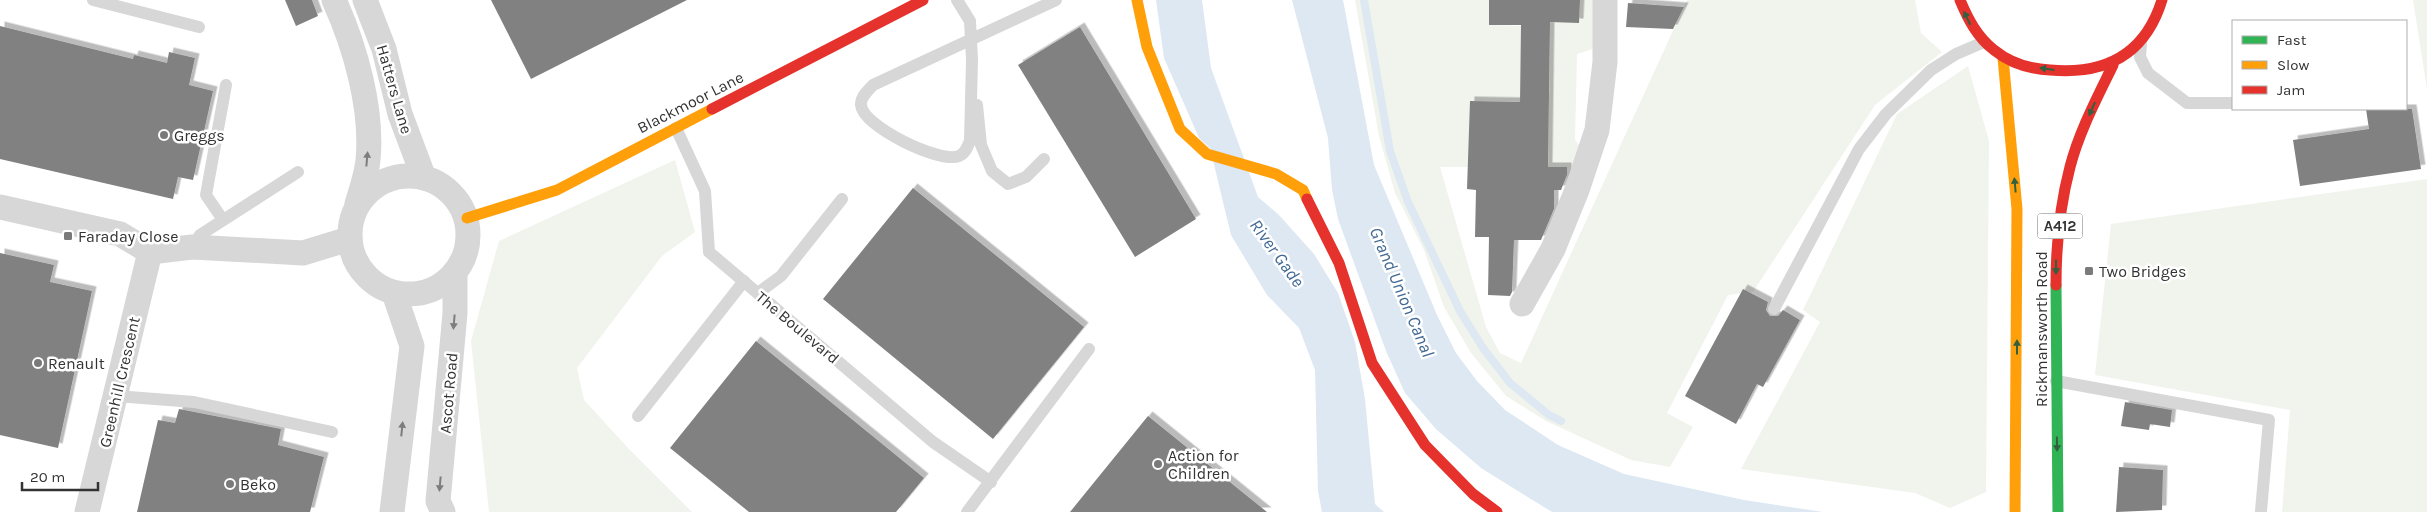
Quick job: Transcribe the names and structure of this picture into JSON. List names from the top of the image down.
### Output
{
  "streets": {
    "main road": ["Blackmoor Lane", "A412", "Rickmansworth Road"],
    "street": ["Hatters Lane", "Greenhill Crescent", "Ascot Road"],
    "lane": ["The Boulevard"]
  },
  "crossings": [
    ["Hatters Lane", "Blackmoor Lane"],
    ["Hatters Lane", "Ascot Road"],
    ["Blackmoor Lane", "The Boulevard"],
    ["Blackmoor Lane", "Ascot Road"],
    ["A412", "Rickmansworth Road"]
  ],
  "water": ["River Gade", "Grand Union Canal"],
  "places": {
    "other": [
      "Greggs",
      "Renault",
      "Action for Children",
      "Beko"
    ],
    "transit": ["Faraday Close", "Two Bridges"]
  },
  "legend": ["Fast", "Slow", "Jam"],
  "scale_bar": "20 m"
}
